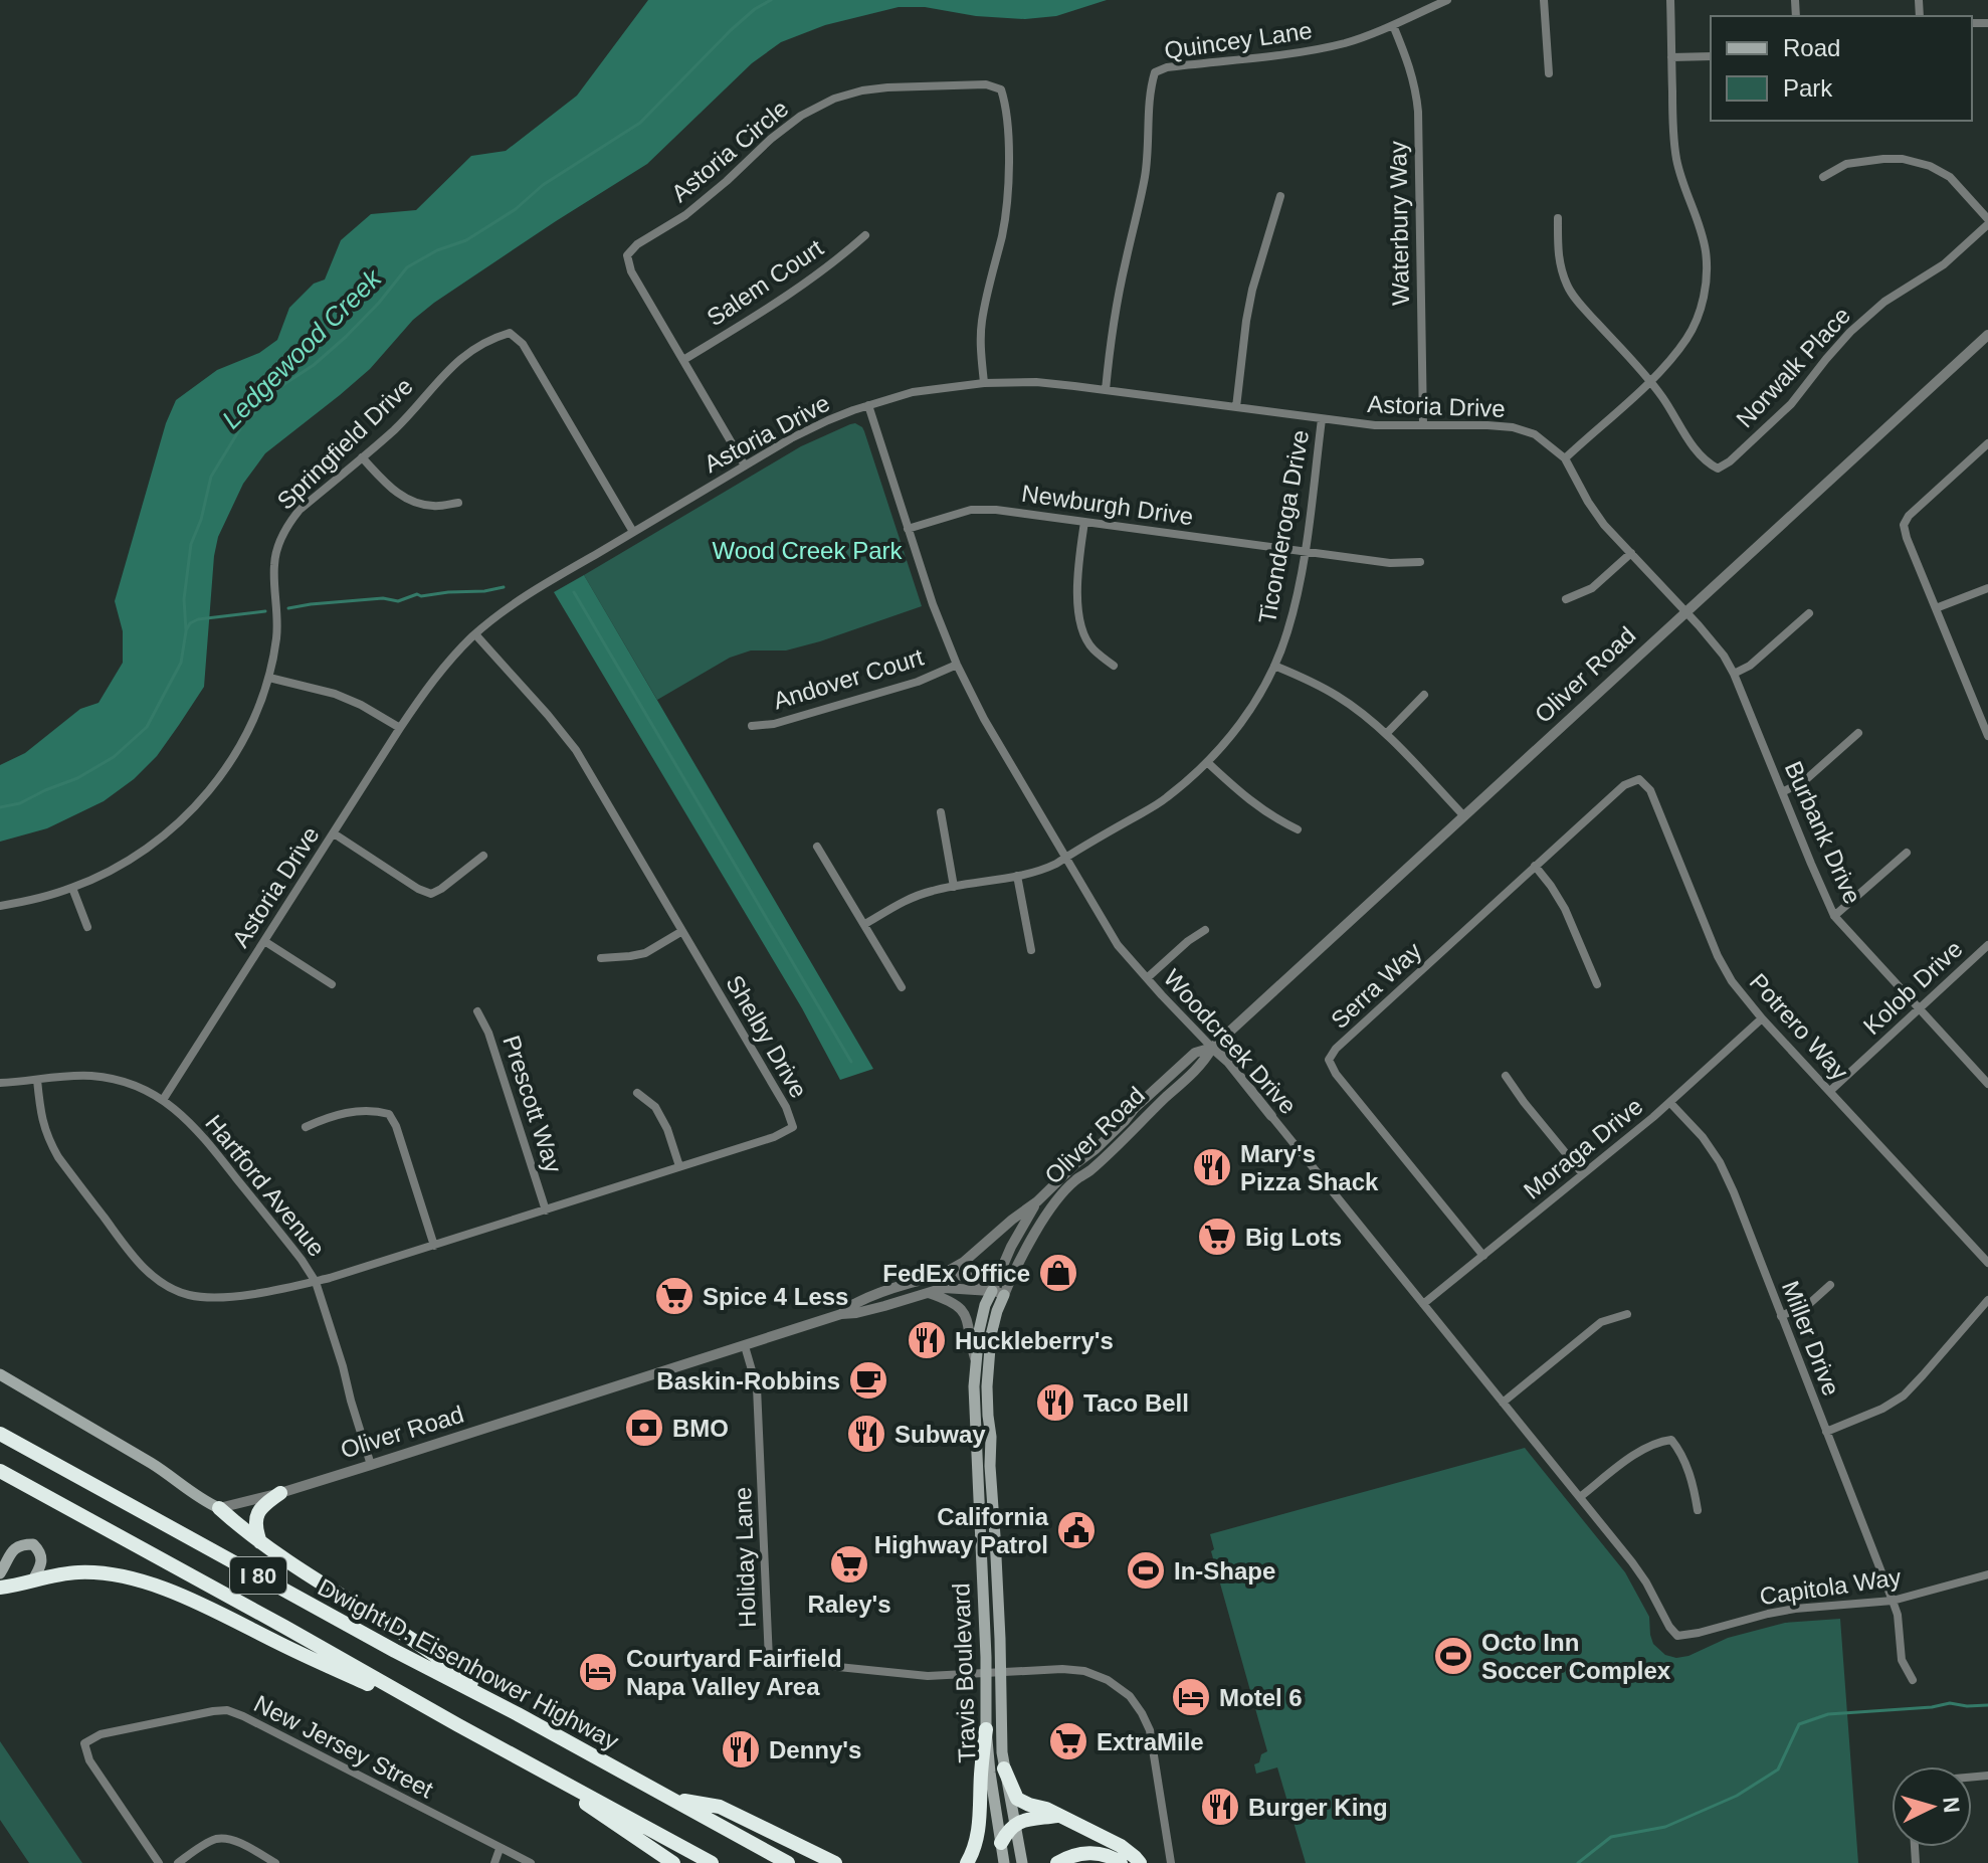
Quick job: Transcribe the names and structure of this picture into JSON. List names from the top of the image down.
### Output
{
  "streets": {
    "highway": ["I 80", "Dwight D. Eisenhower Highway"],
    "main road": ["Travis Boulevard"],
    "street": [
      "Quincey Lane",
      "Astoria Circle",
      "Waterbury Way",
      "Salem Court",
      "Norwalk Place",
      "Astoria Drive",
      "Springfield Drive",
      "Newburgh Drive",
      "Ticonderoga Drive",
      "Oliver Road",
      "Andover Court",
      "Burbank Drive",
      "Serra Way",
      "Kolob Drive",
      "Potrero Way",
      "Shelby Drive",
      "Woodcreek Drive",
      "Prescott Way",
      "Moraga Drive",
      "Hartford Avenue",
      "Miller Drive",
      "Holiday Lane",
      "Capitola Way",
      "New Jersey Street"
    ]
  },
  "crossings": [
    ["Quincey Lane", "Waterbury Way"],
    ["Quincey Lane", "Astoria Drive"],
    ["Astoria Circle", "Salem Court"],
    ["Astoria Circle", "Astoria Drive"],
    ["Waterbury Way", "Astoria Drive"],
    ["Astoria Drive", "Springfield Drive"],
    ["Astoria Drive", "Ticonderoga Drive"],
    ["Astoria Drive", "Oliver Road"],
    ["Astoria Drive", "Burbank Drive"],
    ["Astoria Drive", "Shelby Drive"],
    ["Astoria Drive", "Woodcreek Drive"],
    ["Astoria Drive", "Hartford Avenue"],
    ["Newburgh Drive", "Ticonderoga Drive"],
    ["Newburgh Drive", "Woodcreek Drive"],
    ["Ticonderoga Drive", "Woodcreek Drive"],
    ["Oliver Road", "Burbank Drive"],
    ["Oliver Road", "Woodcreek Drive"],
    ["Oliver Road", "Hartford Avenue"],
    ["Oliver Road", "Holiday Lane"],
    ["Oliver Road", "Travis Boulevard"],
    ["Andover Court", "Woodcreek Drive"],
    ["Burbank Drive", "Kolob Drive"],
    ["Serra Way", "Potrero Way"],
    ["Serra Way", "Moraga Drive"],
    ["Kolob Drive", "Potrero Way"],
    ["Potrero Way", "Moraga Drive"],
    ["Shelby Drive", "Prescott Way"],
    ["Shelby Drive", "Hartford Avenue"],
    ["Woodcreek Drive", "Moraga Drive"],
    ["Woodcreek Drive", "Capitola Way"],
    ["Moraga Drive", "Miller Drive"],
    ["Miller Drive", "Capitola Way"],
    ["Holiday Lane", "Travis Boulevard"]
  ],
  "water": ["Ledgewood Creek"],
  "parks": ["Wood Creek Park"],
  "places": {
    "restaurant": [
      "Mary's Pizza Shack",
      "Huckleberry's",
      "Taco Bell",
      "Subway",
      "Denny's",
      "Burger King"
    ],
    "supermarket": [
      "Big Lots",
      "Spice 4 Less",
      "Raley's",
      "ExtraMile"
    ],
    "shop": ["FedEx Office"],
    "cafe": ["Baskin-Robbins"],
    "bank": ["BMO"],
    "public building": ["California Highway Patrol"],
    "sports": ["In-Shape", "Octo Inn Soccer Complex"],
    "hotel": ["Courtyard Fairfield Napa Valley Area", "Motel 6"]
  },
  "legend": ["Road", "Park"],
  "north": "right"
}
